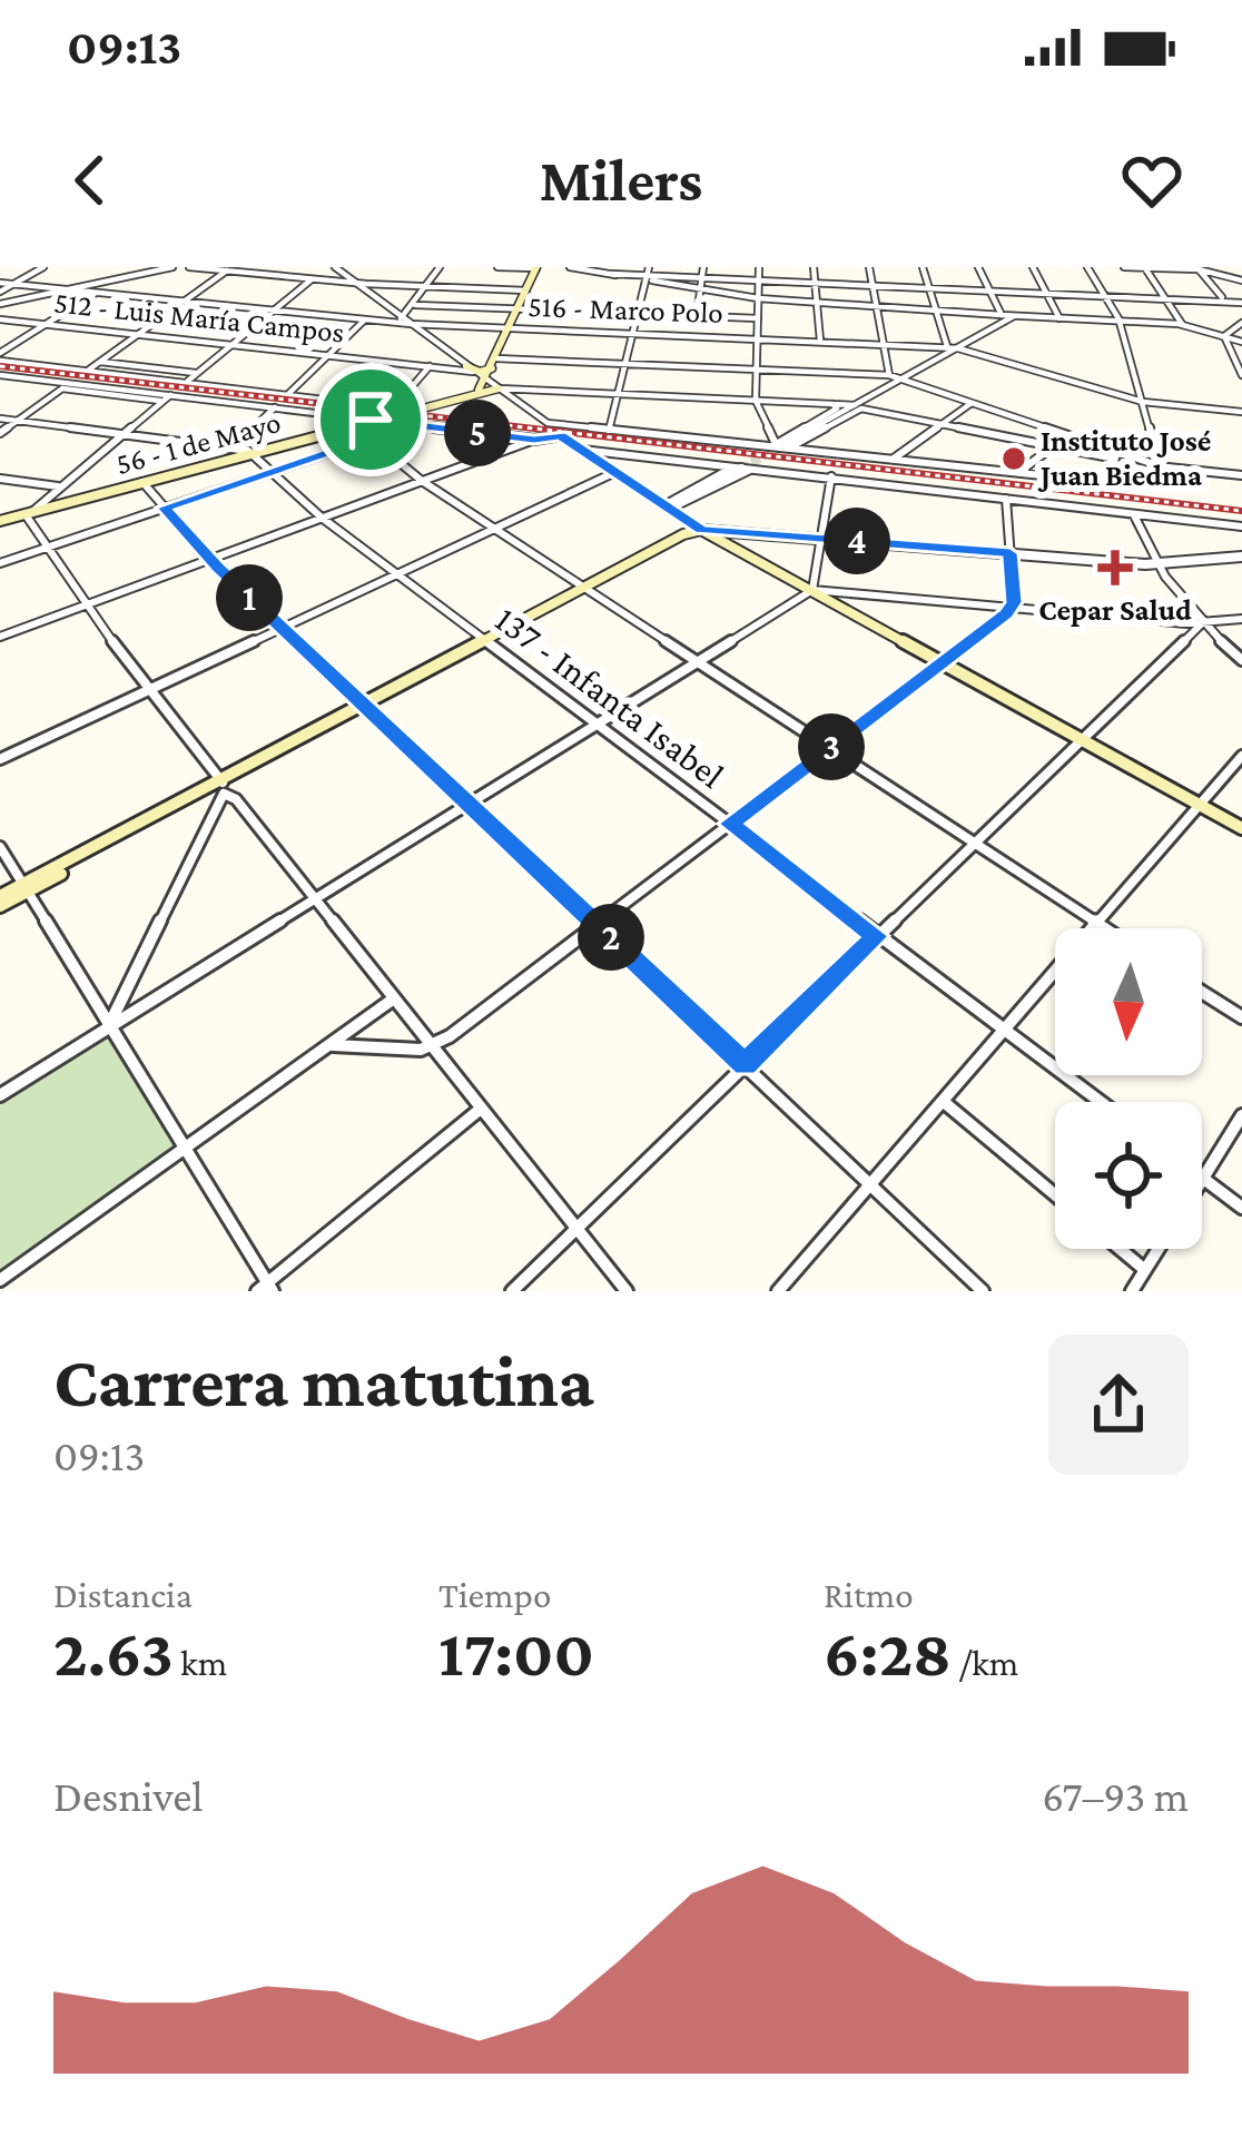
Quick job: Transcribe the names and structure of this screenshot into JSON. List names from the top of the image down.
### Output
{
  "streets": {
    "main road": ["56 - 1 de Mayo"],
    "street": ["516 - Marco Polo", "512 - Luis María Campos", "137 - Infanta Isabel"]
  },
  "crossings": [
    ["56 - 1 de Mayo", "137 - Infanta Isabel"]
  ],
  "places": {
    "other": ["Instituto José Juan Biedma"],
    "health": ["Cepar Salud"]
  },
  "north": "bottom",
  "page": {
    "status": "09:13",
    "header": "Milers",
    "pins": [
      "5",
      "4",
      "1",
      "3",
      "2"
    ],
    "heading": ["Carrera matutina", "09:13"],
    "stats": [
      ["Distancia", "2.63 km"],
      ["Tiempo", "17:00"],
      ["Ritmo", "6:28 /km"]
    ],
    "chart": ["Desnivel", "67–93 m"]
  }
}
